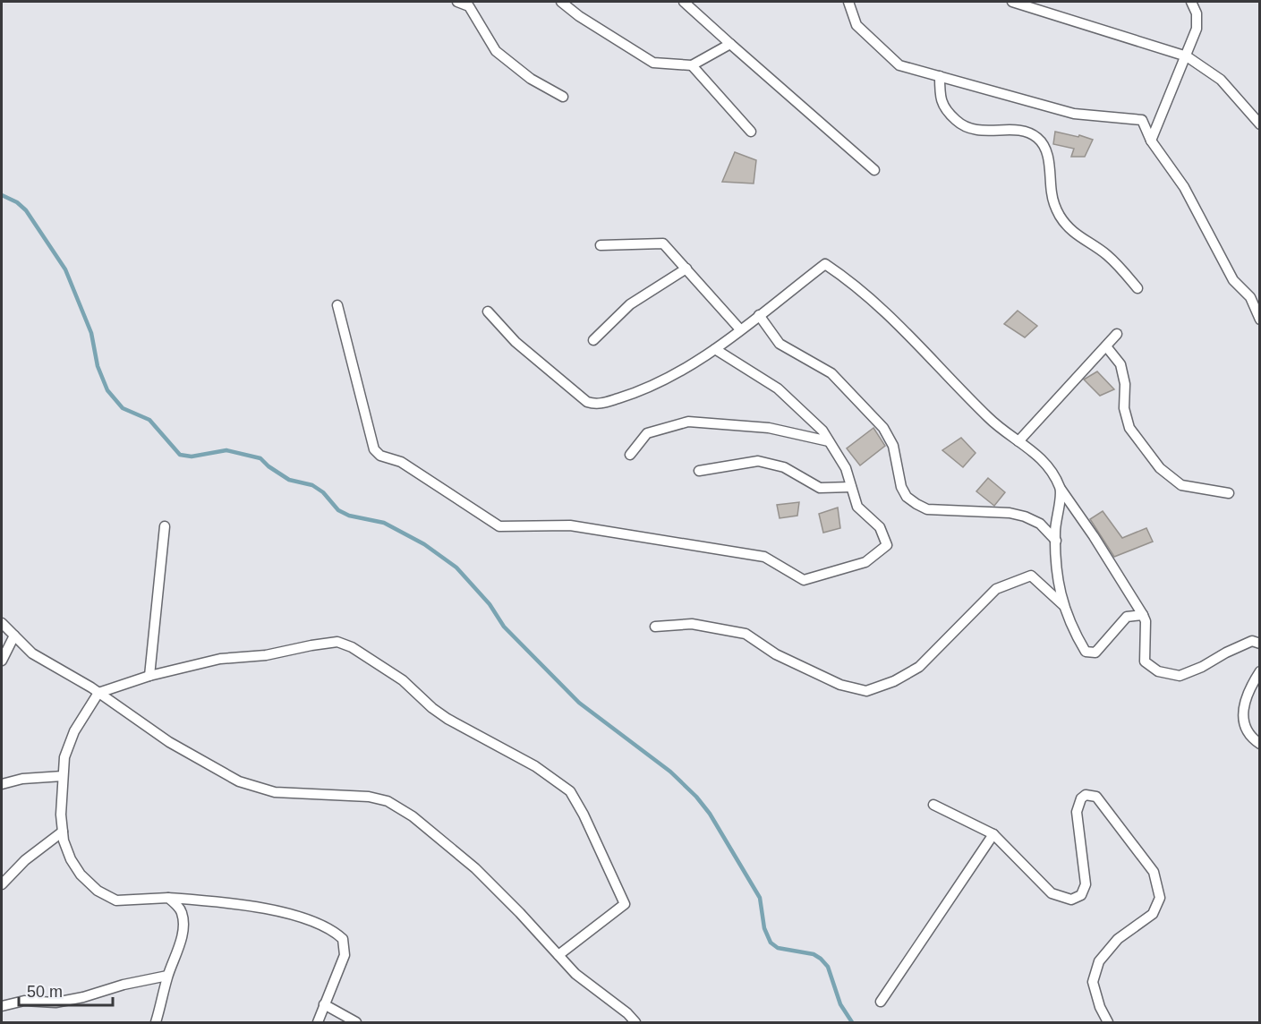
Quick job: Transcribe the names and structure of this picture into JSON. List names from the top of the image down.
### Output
{
  "scale_bar": "50 m"
}
